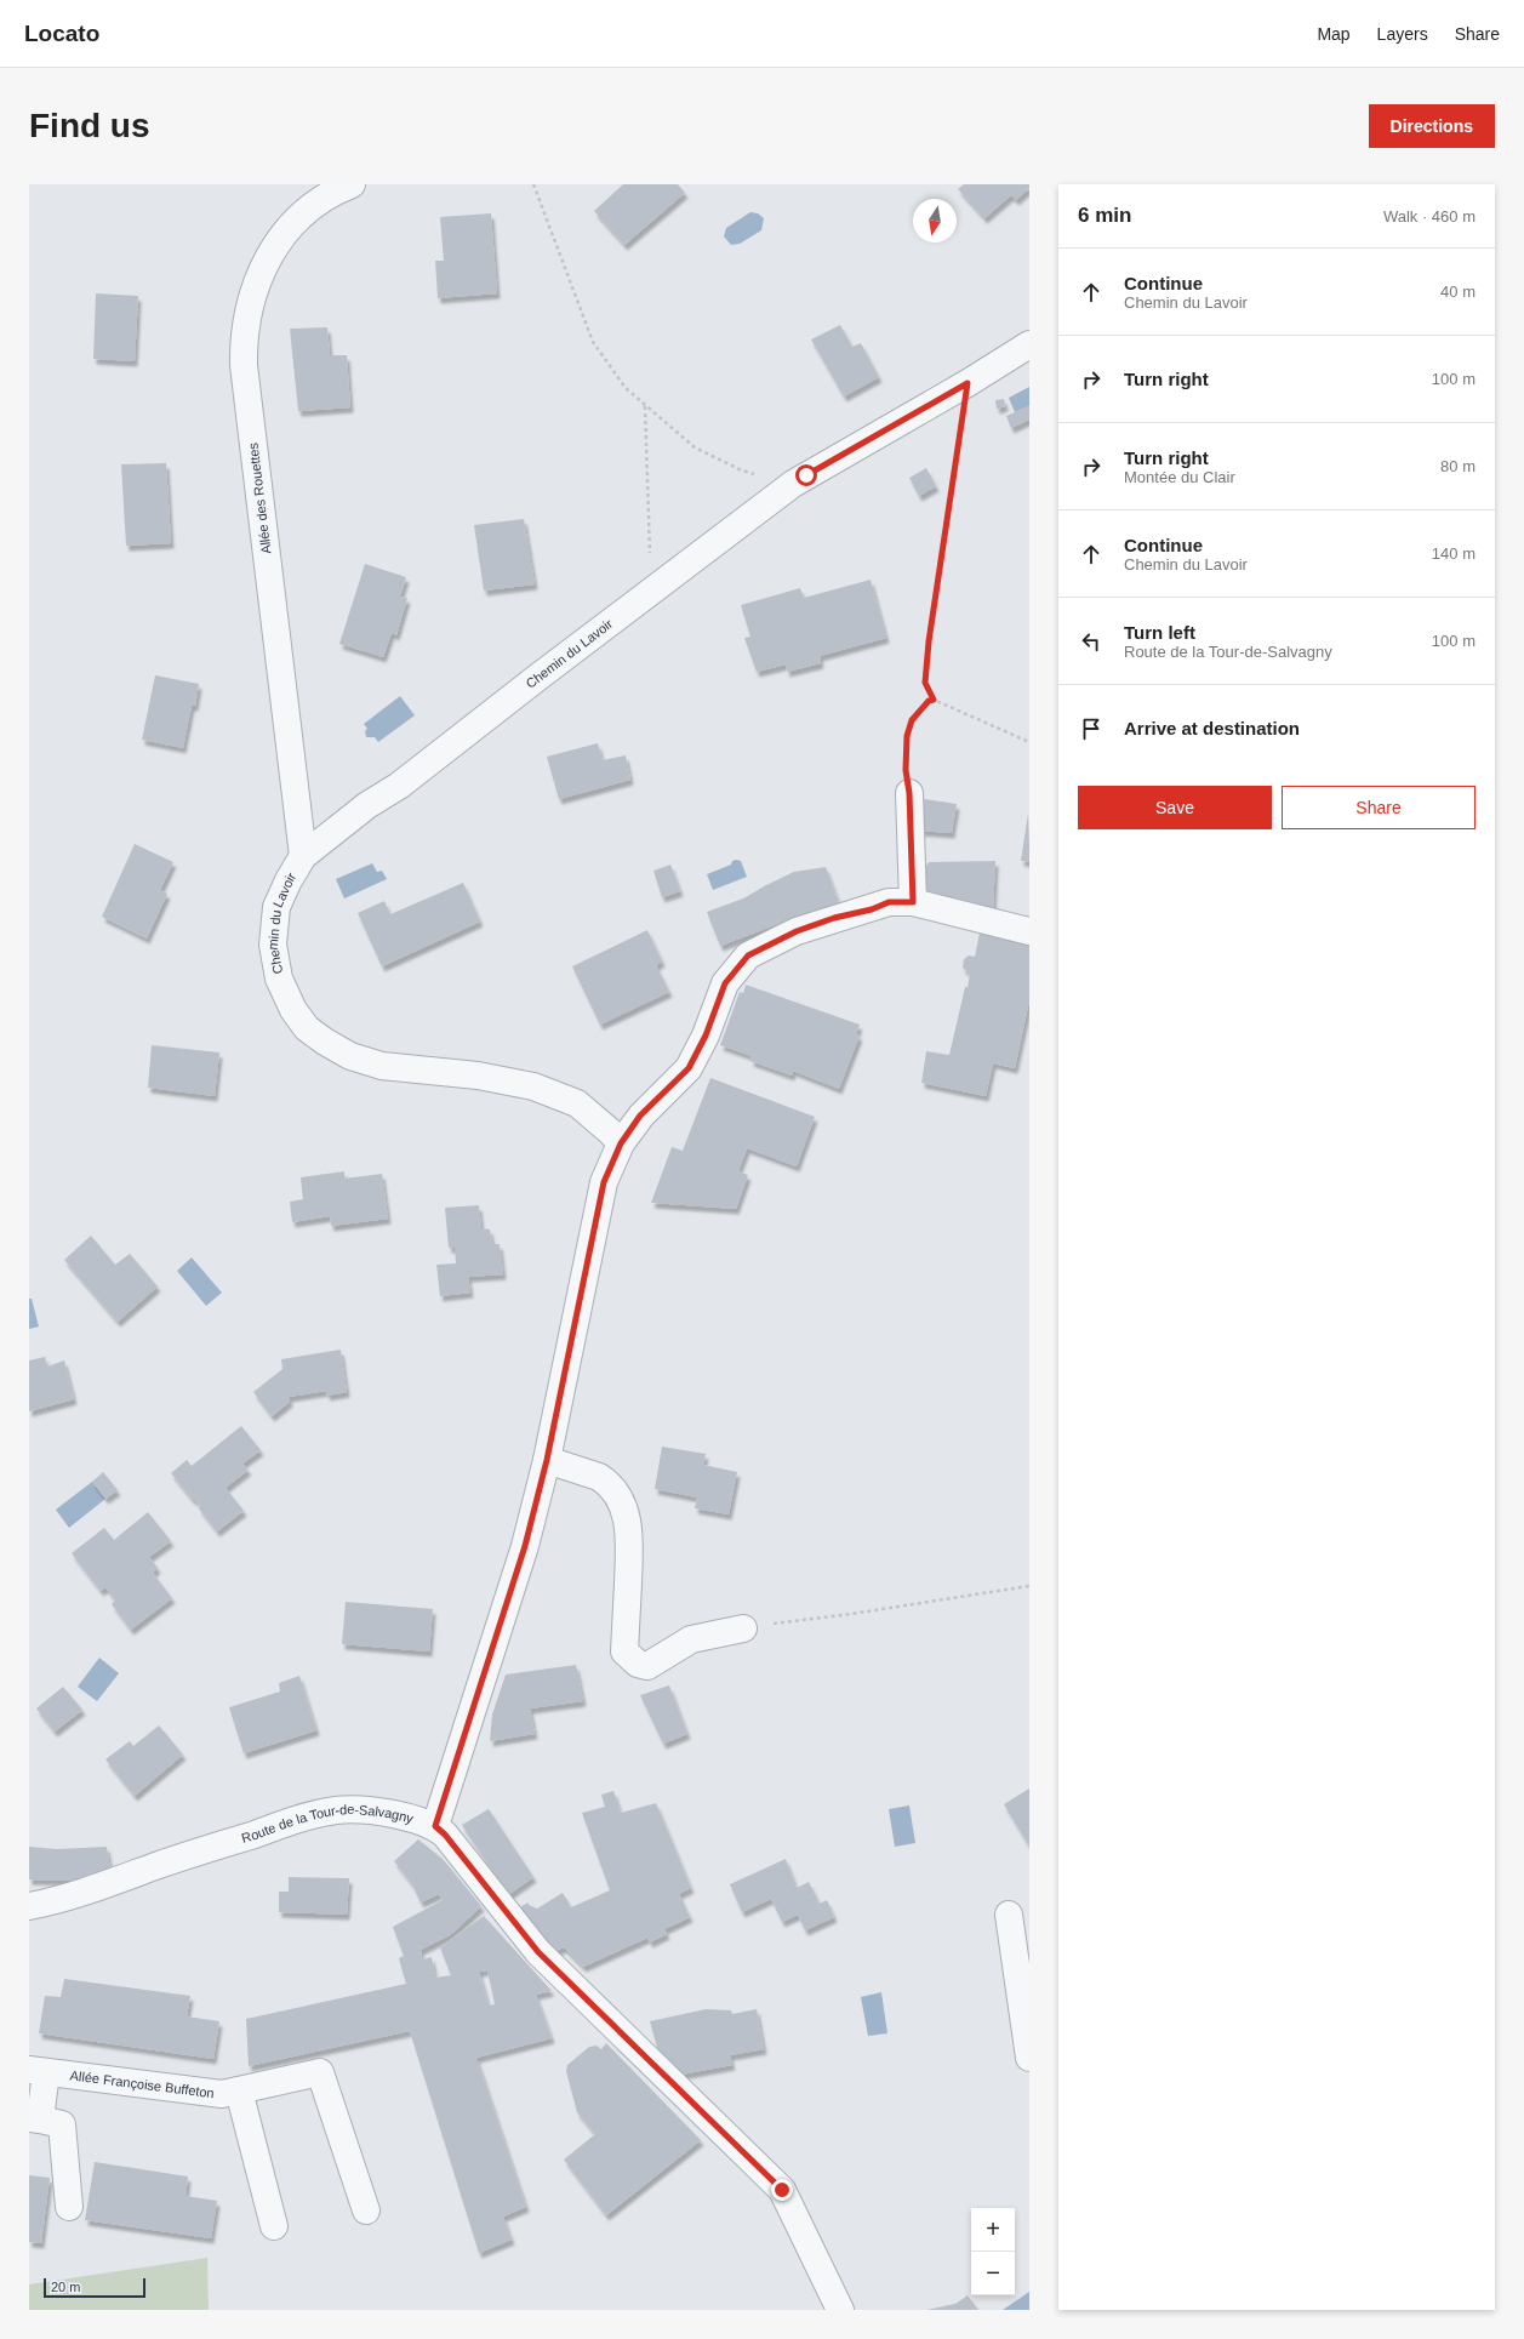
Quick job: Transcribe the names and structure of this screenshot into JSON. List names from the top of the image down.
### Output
{
  "streets": {
    "street": [
      "Allée des Rouettes",
      "Chemin du Lavoir",
      "Route de la Tour-de-Salvagny",
      "Allée Françoise Buffeton"
    ]
  },
  "crossings": [
    ["Allée des Rouettes", "Chemin du Lavoir"]
  ],
  "scale_bar": "20 m",
  "north": "bottom",
  "page": {
    "header": "Locato",
    "nav": ["Map", "Layers", "Share"],
    "buttons": [
      "Directions",
      ["Save", "Share"]
    ],
    "title": "Find us",
    "heading": ["6 min", "Walk · 460 m"],
    "list": [
      ["Continue", "Chemin du Lavoir", "40 m"],
      ["Turn right", "100 m"],
      ["Turn right", "Montée du Clair", "80 m"],
      ["Continue", "Chemin du Lavoir", "140 m"],
      ["Turn left", "Route de la Tour-de-Salvagny", "100 m"],
      "Arrive at destination"
    ],
    "map_buttons": ["+", "−"],
    "scale": "20 m"
  }
}
